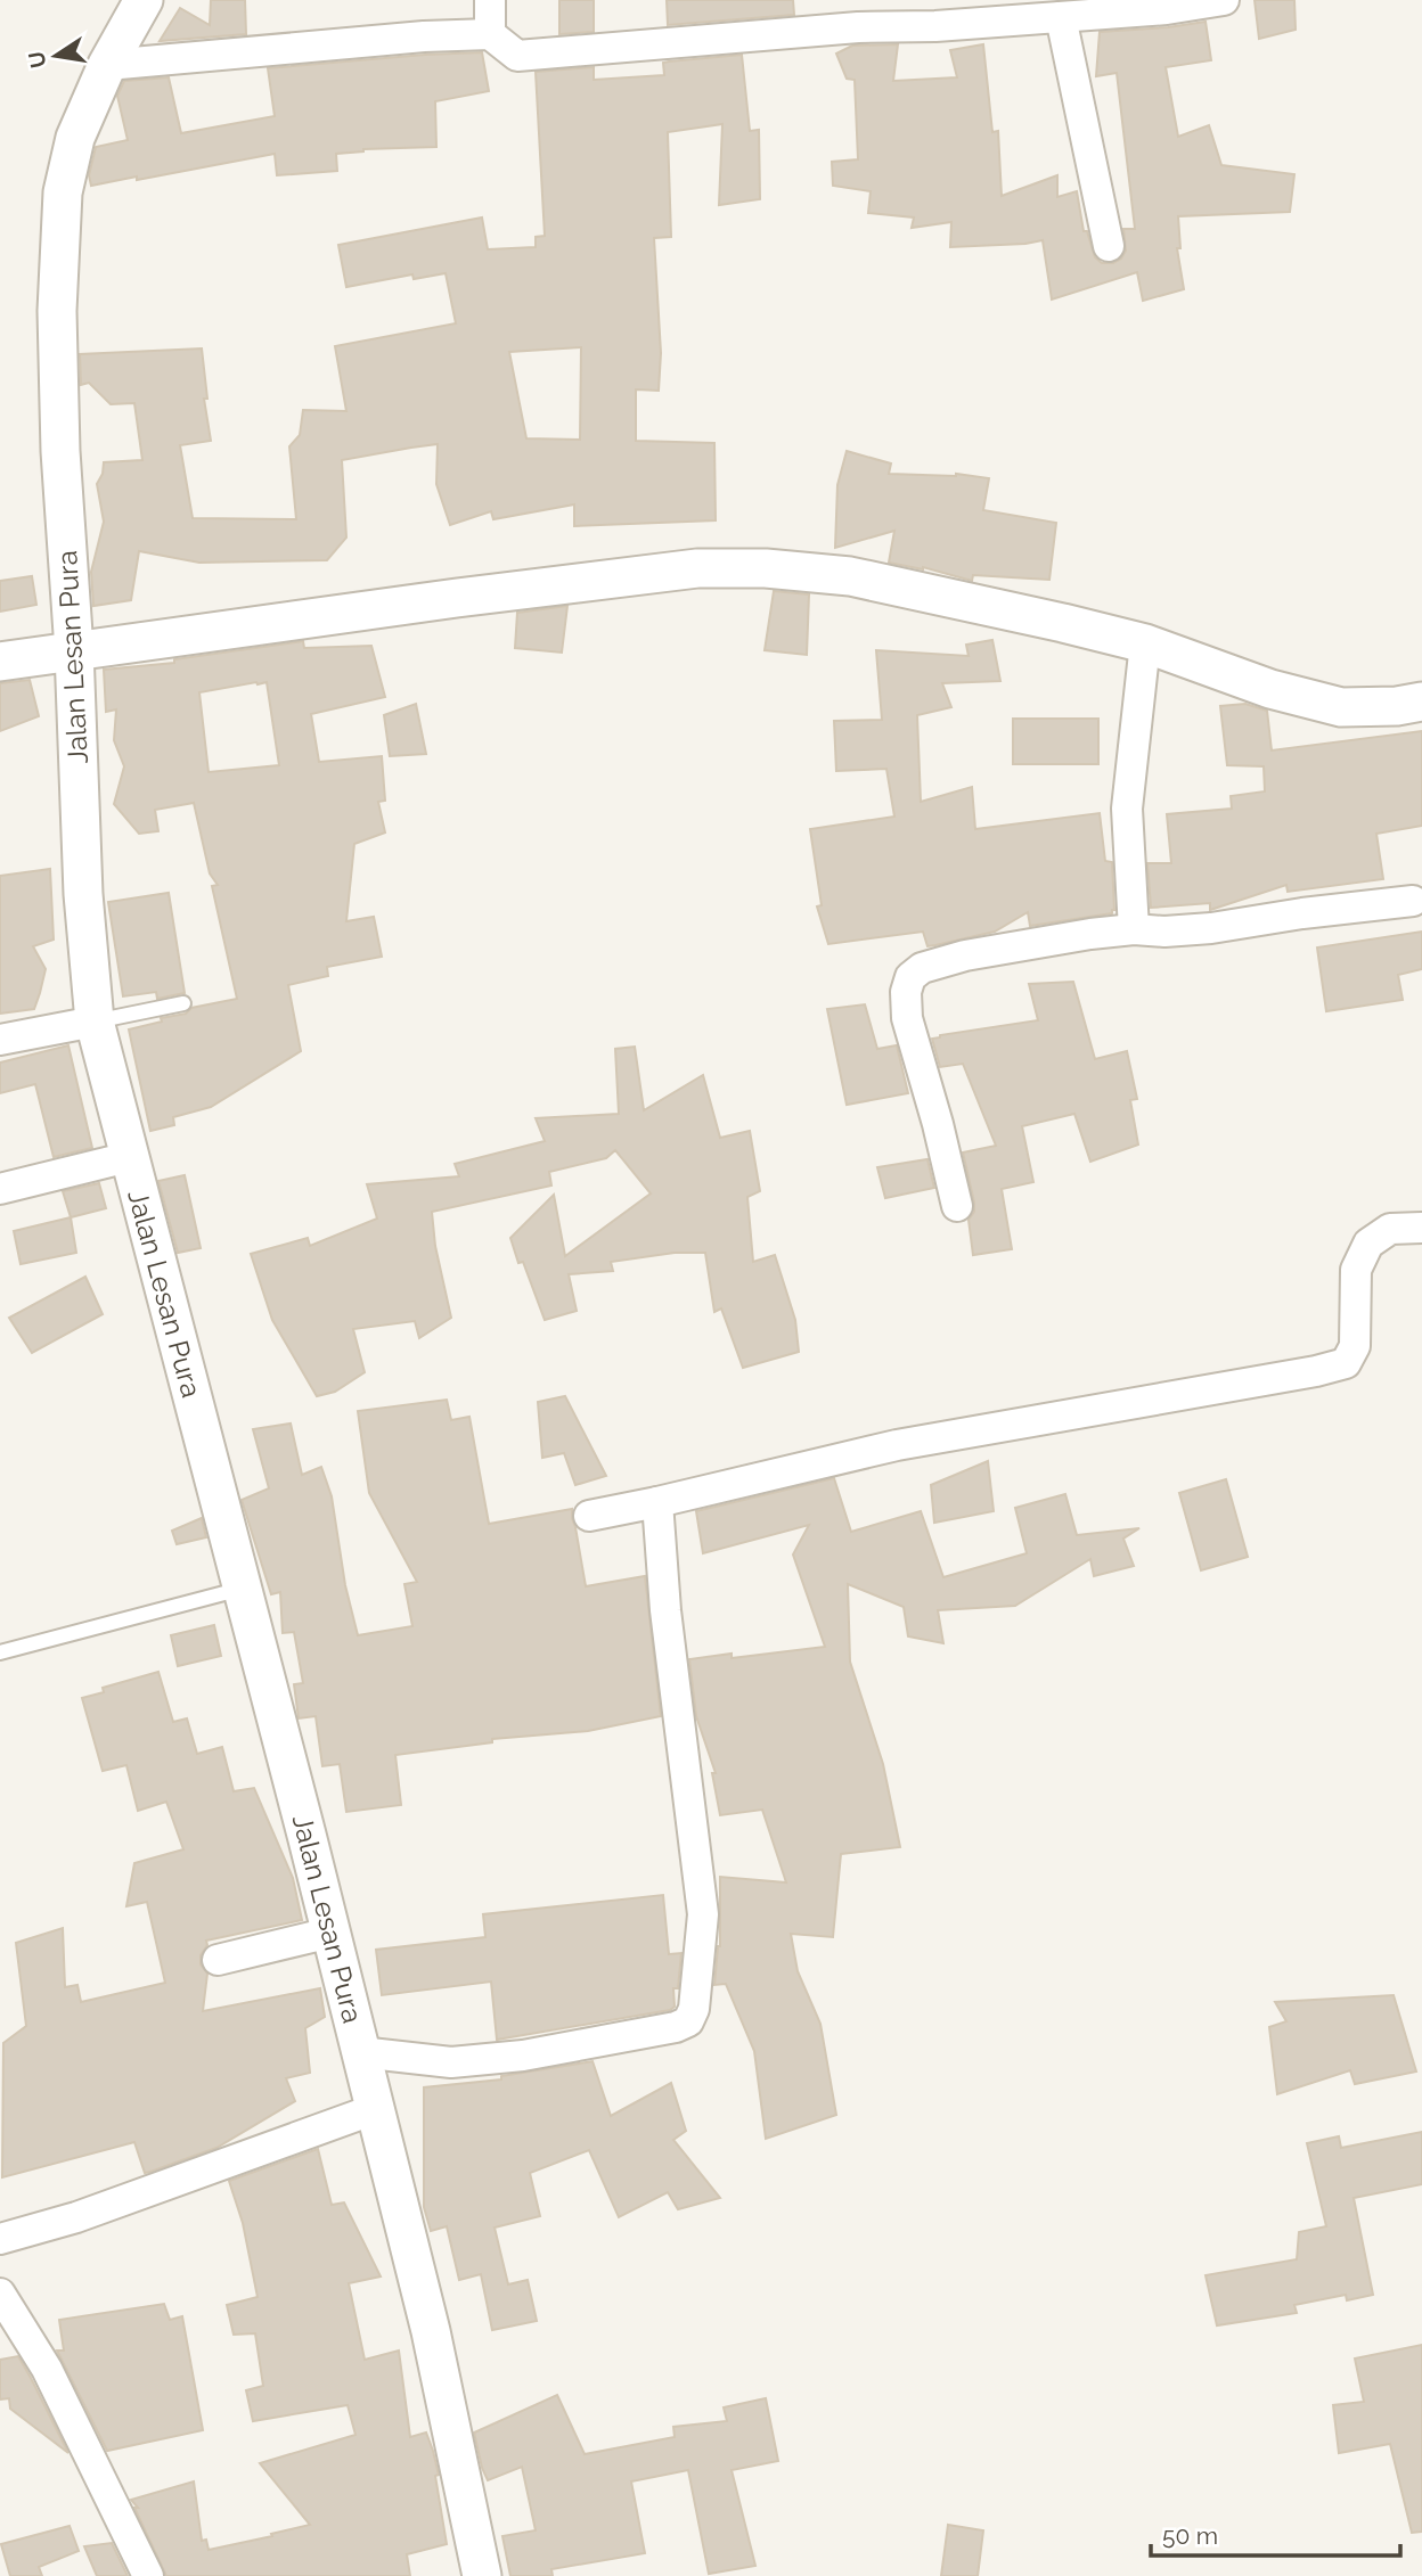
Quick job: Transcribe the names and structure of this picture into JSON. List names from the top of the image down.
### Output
{
  "streets": {
    "street": ["Jalan Lesan Pura"]
  },
  "scale_bar": "50 m",
  "north": "left"
}
